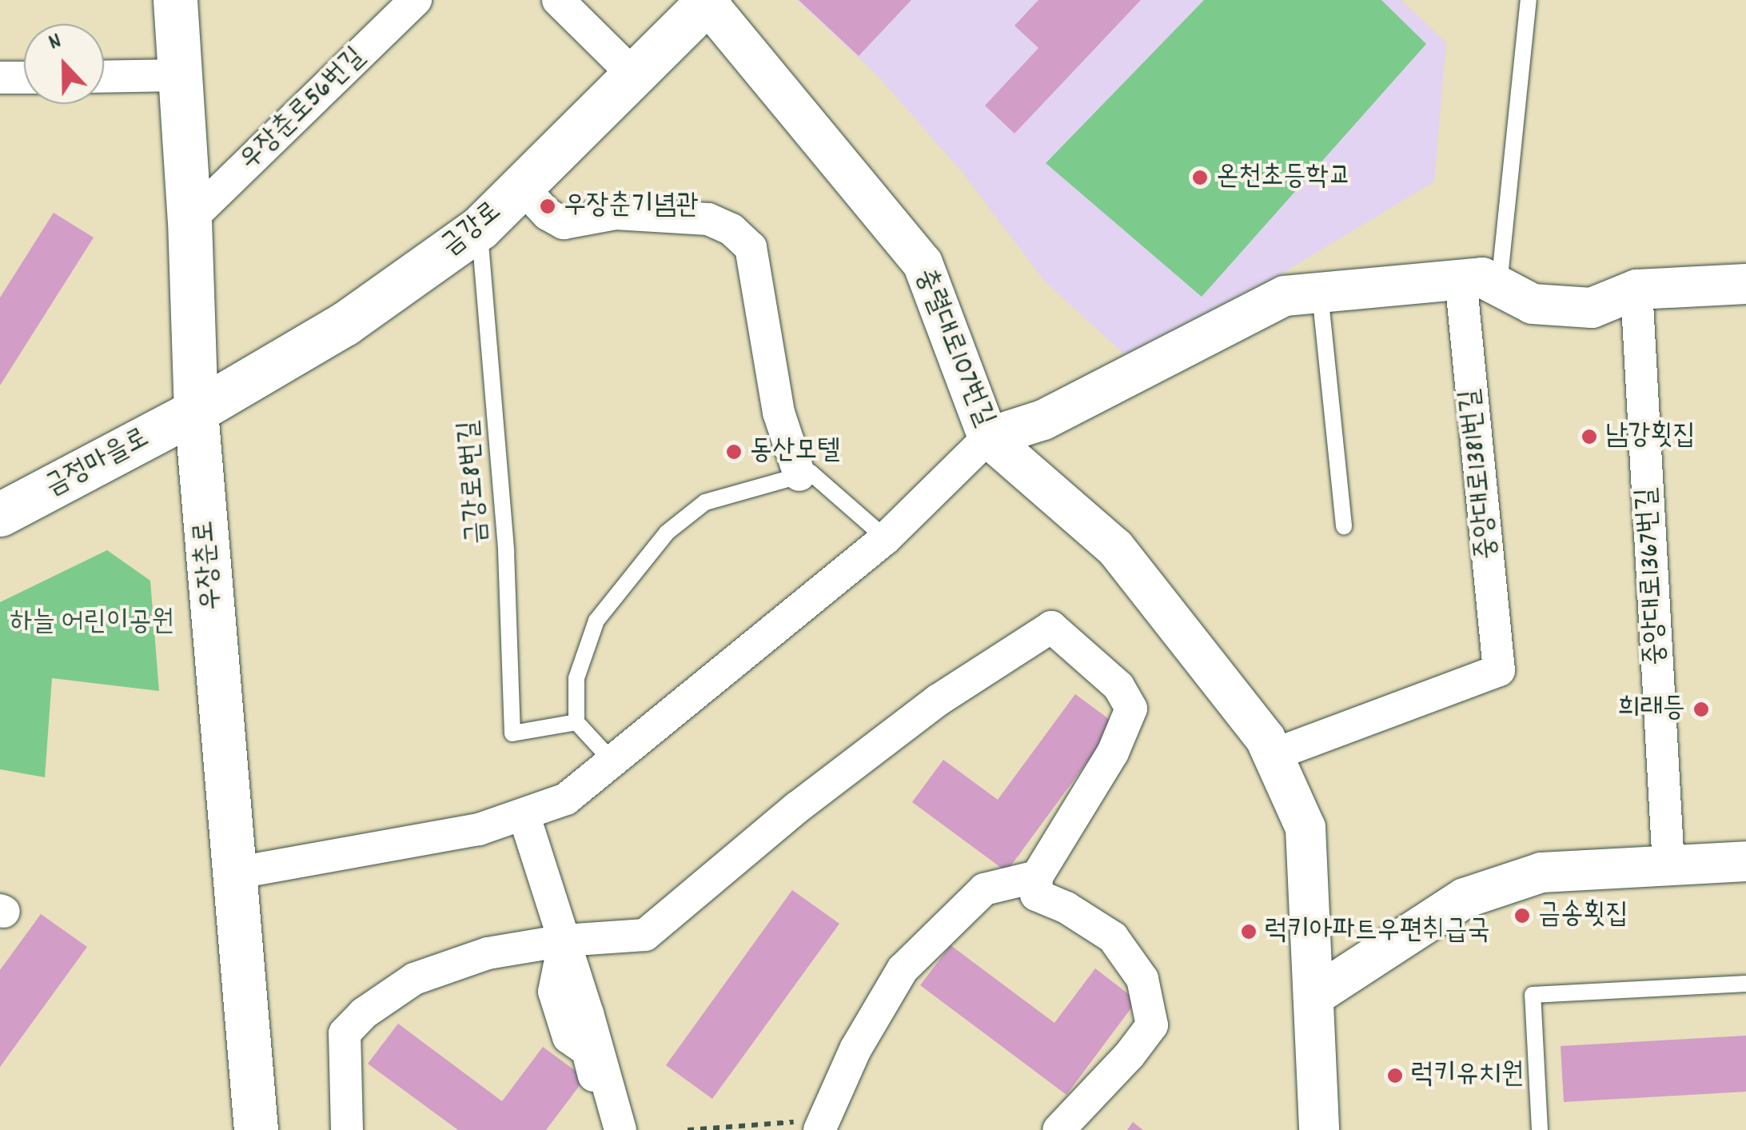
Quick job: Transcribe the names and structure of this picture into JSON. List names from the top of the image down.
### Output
{
  "streets": {
    "main road": ["금강로", "금정마을로", "우장춘로"],
    "street": [
      "우장춘로56번길",
      "충렬대로107번길",
      "중앙대로1381번길",
      "중앙대로1367번길"
    ],
    "lane": ["금강로8번길"]
  },
  "crossings": [
    ["우장춘로56번길", "우장춘로"],
    ["금강로", "충렬대로107번길"],
    ["금강로", "금정마을로"],
    ["금강로", "금강로8번길"],
    ["금강로", "우장춘로"],
    ["충렬대로107번길", "중앙대로1381번길"],
    ["금정마을로", "우장춘로"]
  ],
  "parks": ["하늘 어린이공원"],
  "places": [
    "온천초등학교",
    "우장춘기념관",
    "남강횟집",
    "동산모텔",
    "희래등",
    "금송횟집",
    "럭키아파트우편취급국",
    "럭키유치원"
  ],
  "north": "top"
}
